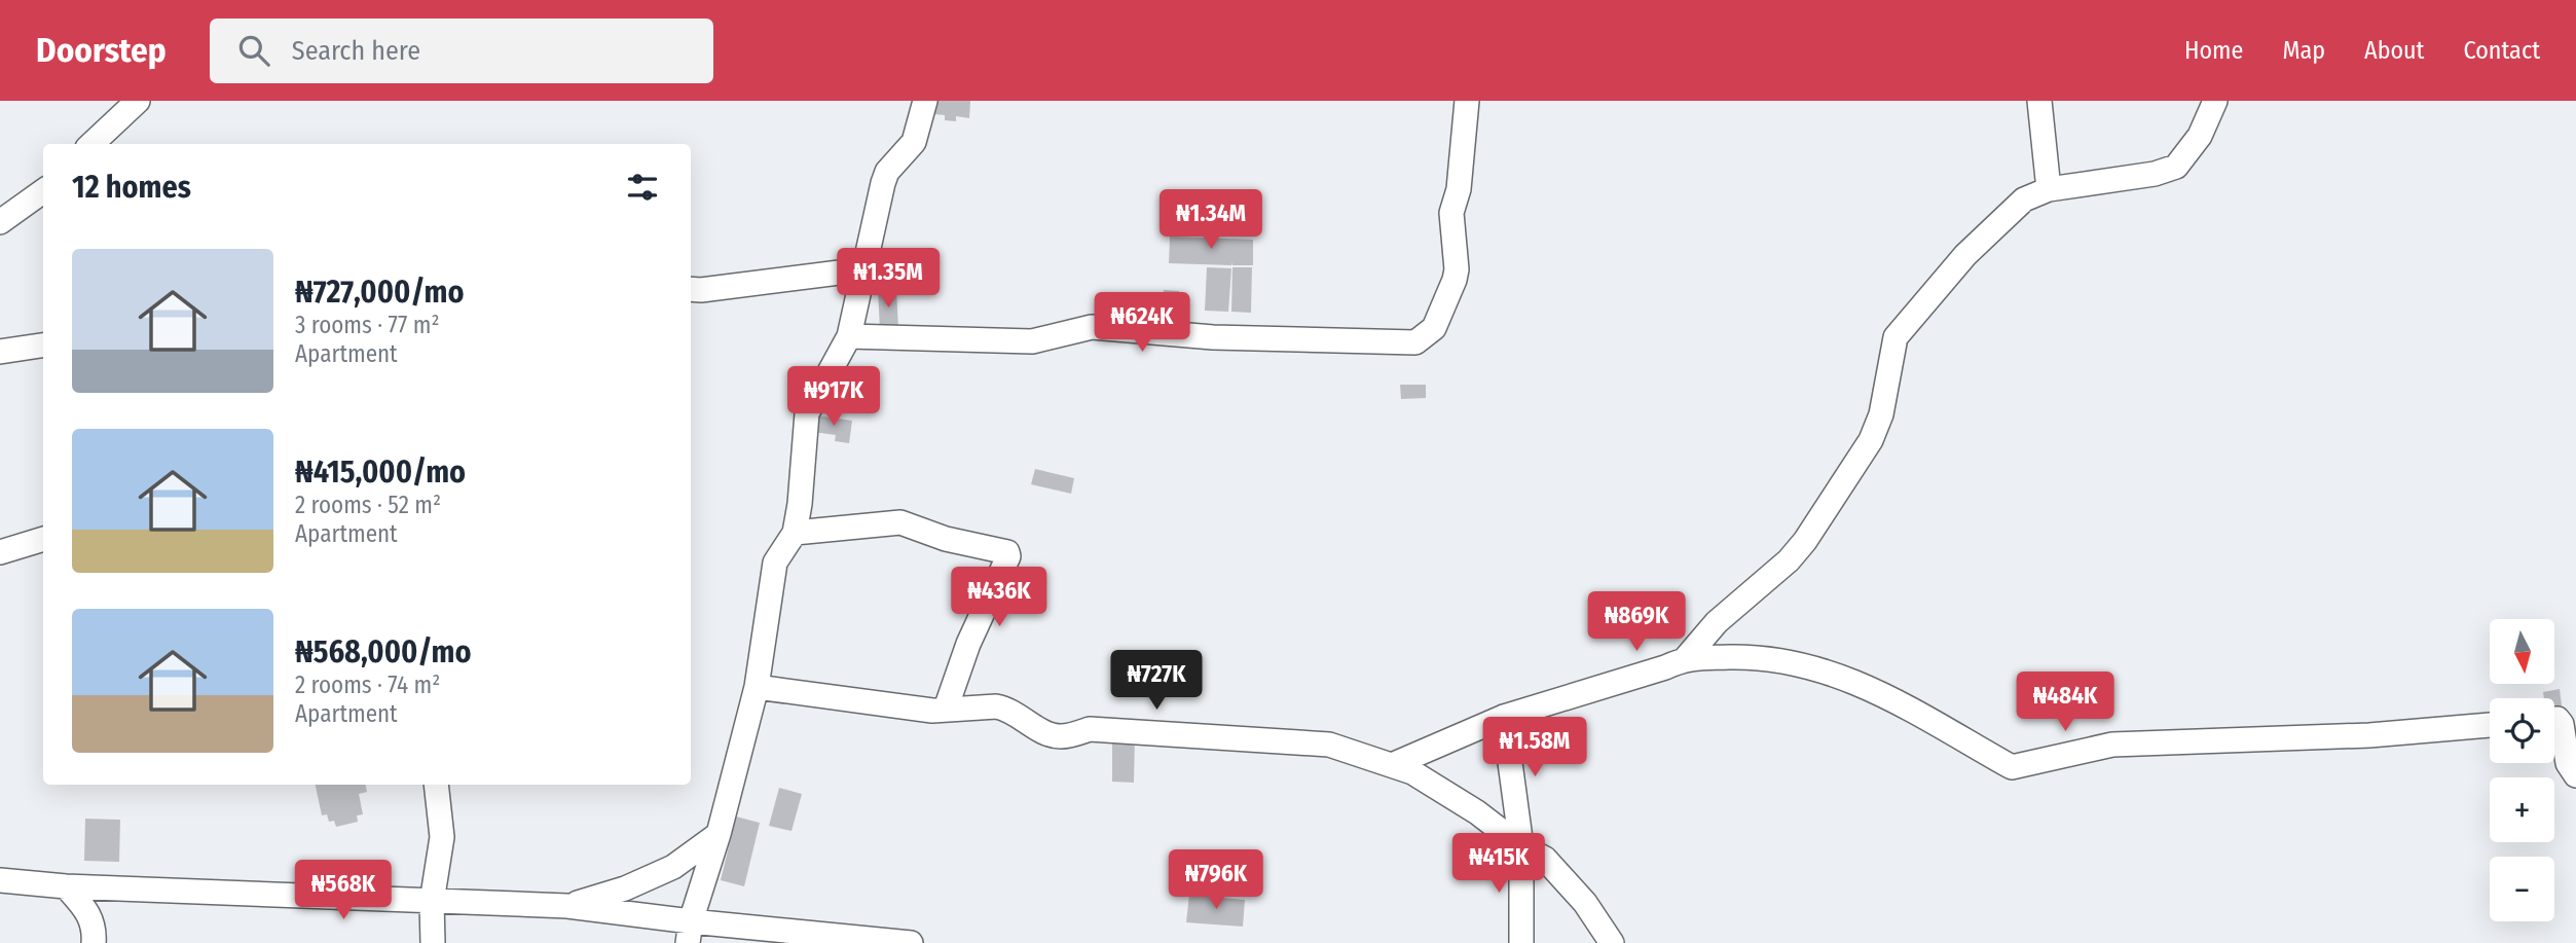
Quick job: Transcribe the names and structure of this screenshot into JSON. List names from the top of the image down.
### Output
{
  "north": "bottom",
  "page": {
    "header": "Doorstep",
    "search": "Search here",
    "nav": [
      "Home",
      "Map",
      "About",
      "Contact"
    ],
    "heading": "12 homes",
    "price": [
      "₦1.34M",
      "₦1.35M",
      "₦624K",
      "₦917K",
      "₦436K",
      "₦869K",
      "₦727K",
      "₦484K",
      "₦1.58M",
      "₦415K",
      "₦796K",
      "₦568K"
    ],
    "list": [
      {
        "name": "₦727,000/mo",
        "note": "3 rooms · 77 m² · Apartment"
      },
      {
        "name": "₦415,000/mo",
        "note": "2 rooms · 52 m² · Apartment"
      },
      {
        "name": "₦568,000/mo",
        "note": "2 rooms · 74 m² · Apartment"
      }
    ],
    "map_buttons": ["+", "−"]
  }
}
